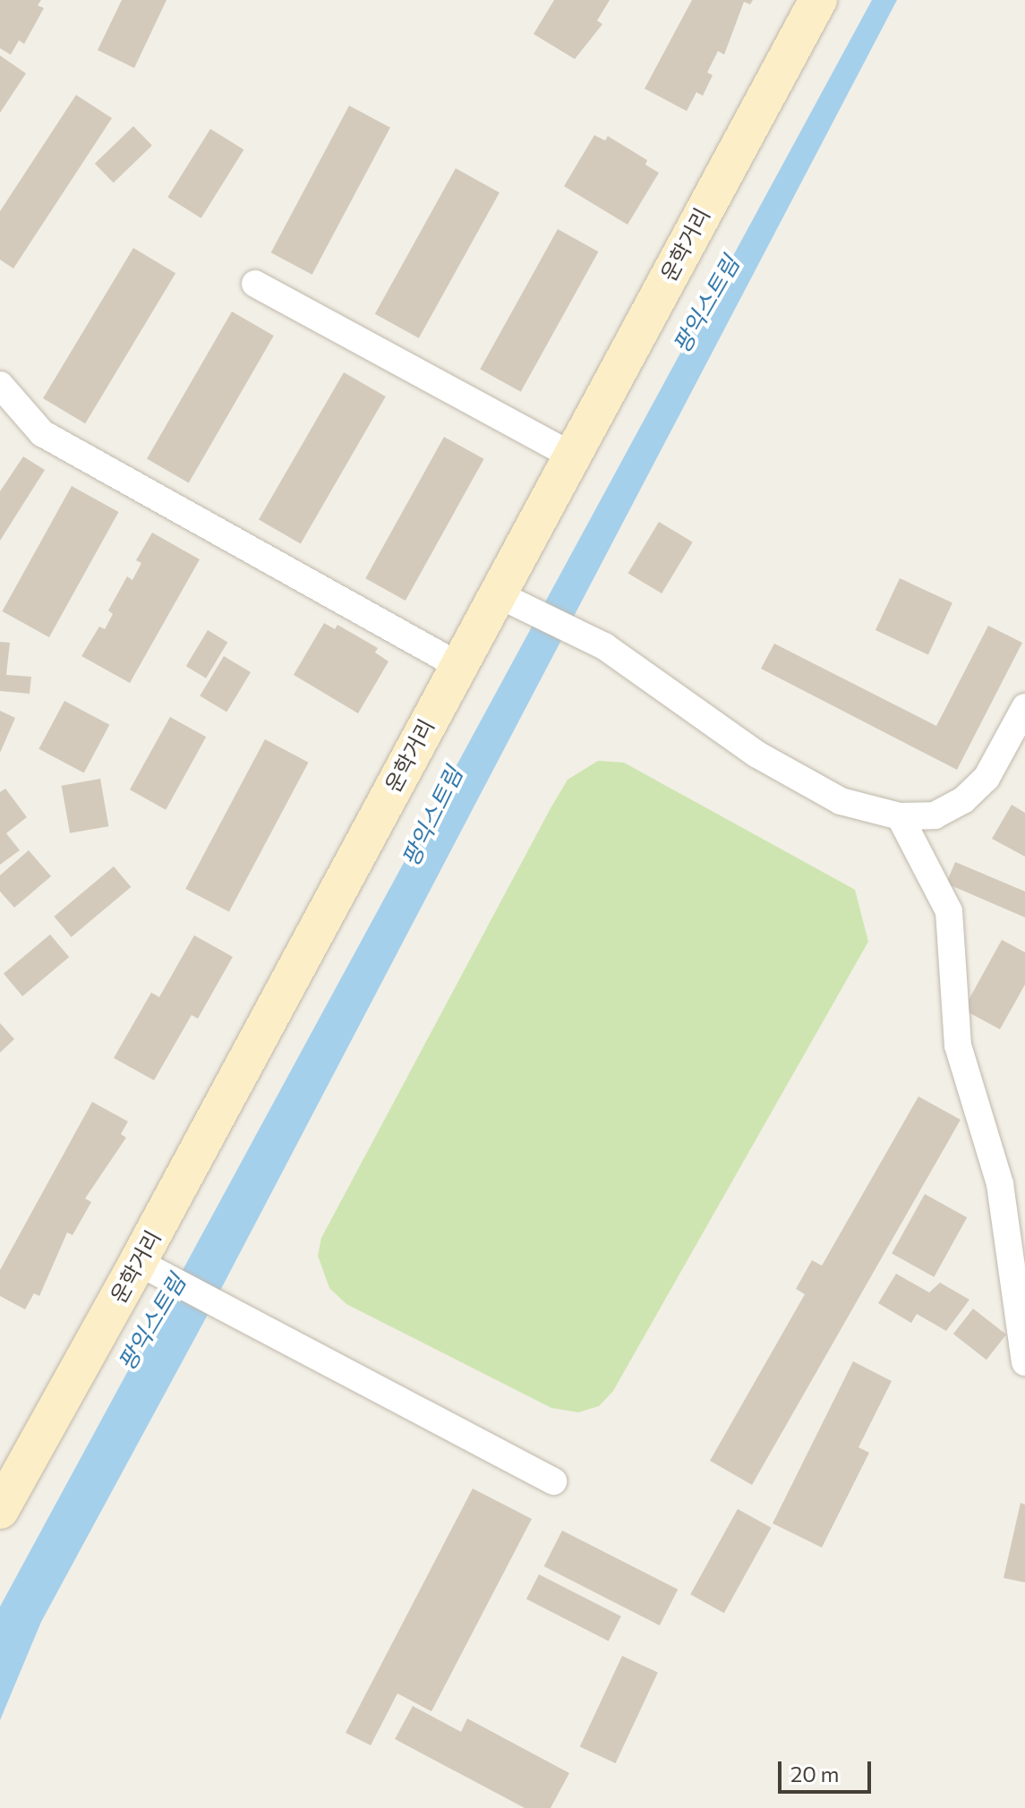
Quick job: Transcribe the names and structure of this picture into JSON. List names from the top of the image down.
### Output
{
  "streets": {
    "main road": ["운학거리"]
  },
  "water": ["팡익스트림"],
  "scale_bar": "20 m"
}
